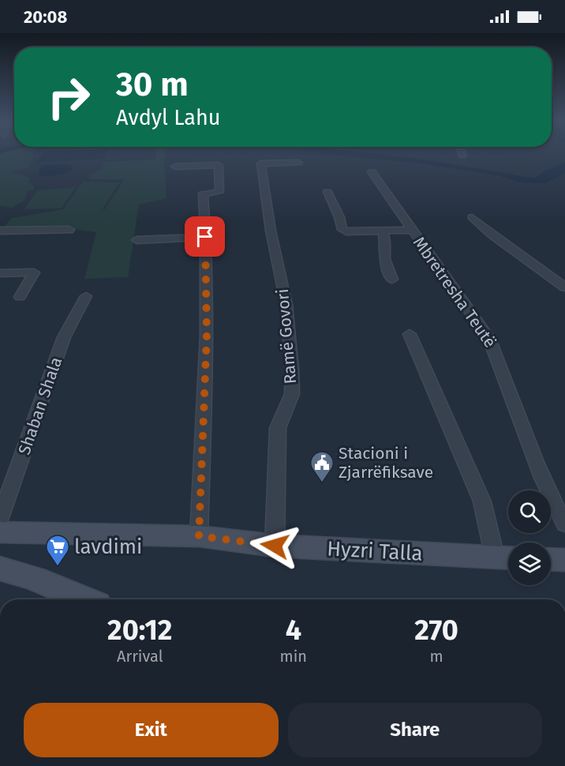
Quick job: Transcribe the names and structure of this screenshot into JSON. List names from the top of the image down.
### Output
{
  "streets": {
    "street": [
      "Mbretresha Teutë",
      "Ramë Govori",
      "Shaban Shala",
      "Hyzri Talla"
    ]
  },
  "crossings": [
    ["Ramë Govori", "Hyzri Talla"]
  ],
  "places": {
    "public building": ["Stacioni i Zjarrëfiksave"],
    "supermarket": ["lavdimi"]
  },
  "page": {
    "status": "20:08",
    "turn": ["30 m", "Avdyl Lahu"],
    "eta": [
      "20:12",
      "Arrival",
      "4",
      "min",
      "270",
      "m"
    ],
    "buttons": ["Exit", "Share"]
  }
}
